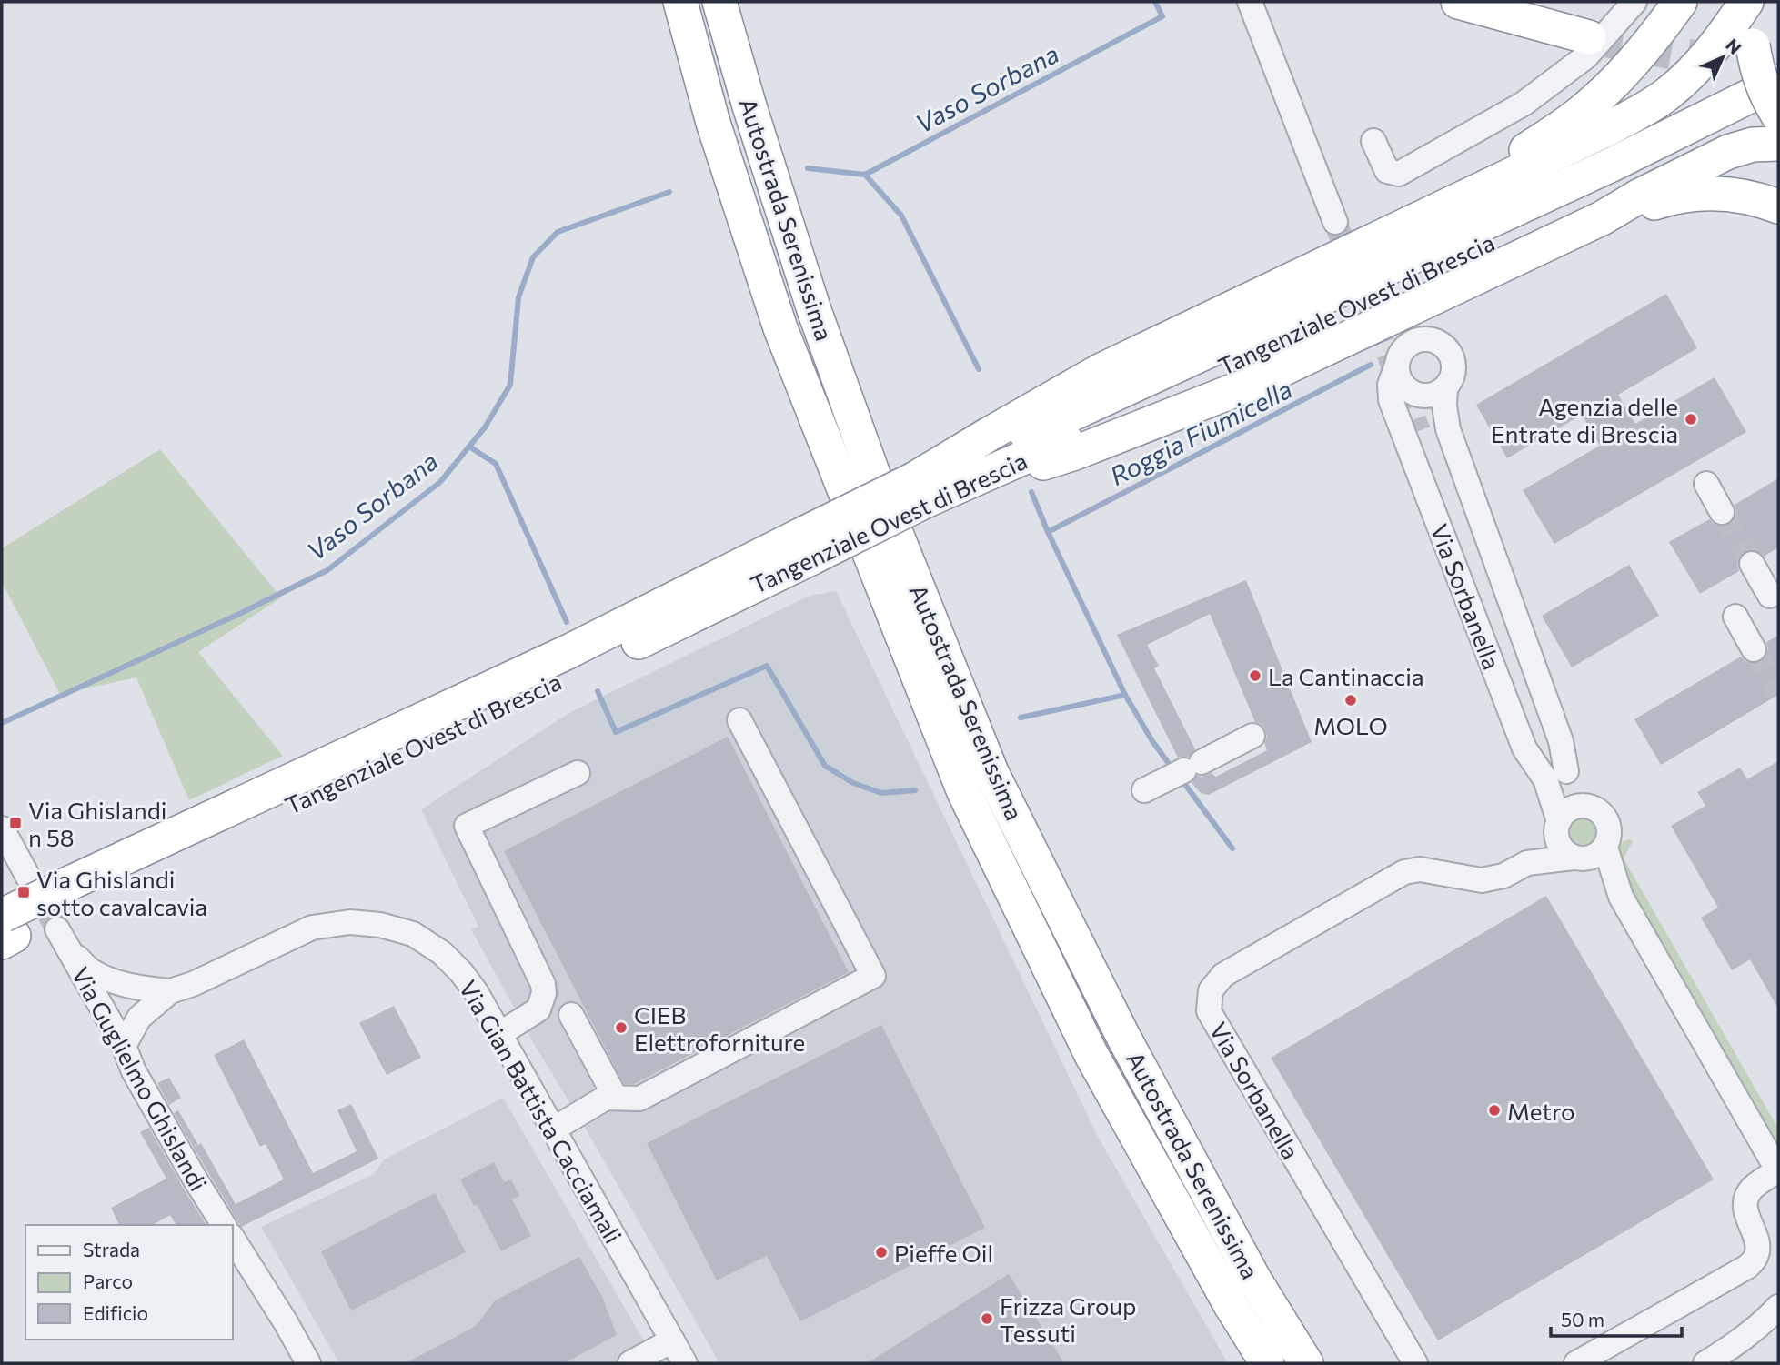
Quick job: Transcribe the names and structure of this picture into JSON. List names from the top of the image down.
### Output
{
  "streets": {
    "highway": ["Autostrada Serenissima", "Tangenziale Ovest di Brescia"],
    "street": ["Via Sorbanella", "Via Guglielmo Ghislandi", "Via Gian Battista Cacciamali"]
  },
  "crossings": [
    ["Via Guglielmo Ghislandi", "Via Gian Battista Cacciamali"]
  ],
  "water": ["Vaso Sorbana", "Roggia Fiumicella"],
  "places": {
    "other": [
      "Agenzia delle Entrate di Brescia",
      "La Cantinaccia",
      "MOLO",
      "CIEB Elettroforniture",
      "Metro",
      "Pieffe Oil",
      "Frizza Group Tessuti"
    ],
    "transit": ["Via Ghislandi n 58", "Via Ghislandi sotto cavalcavia"]
  },
  "legend": ["Strada", "Parco", "Edificio"],
  "scale_bar": "50 m",
  "north": "top right"
}
